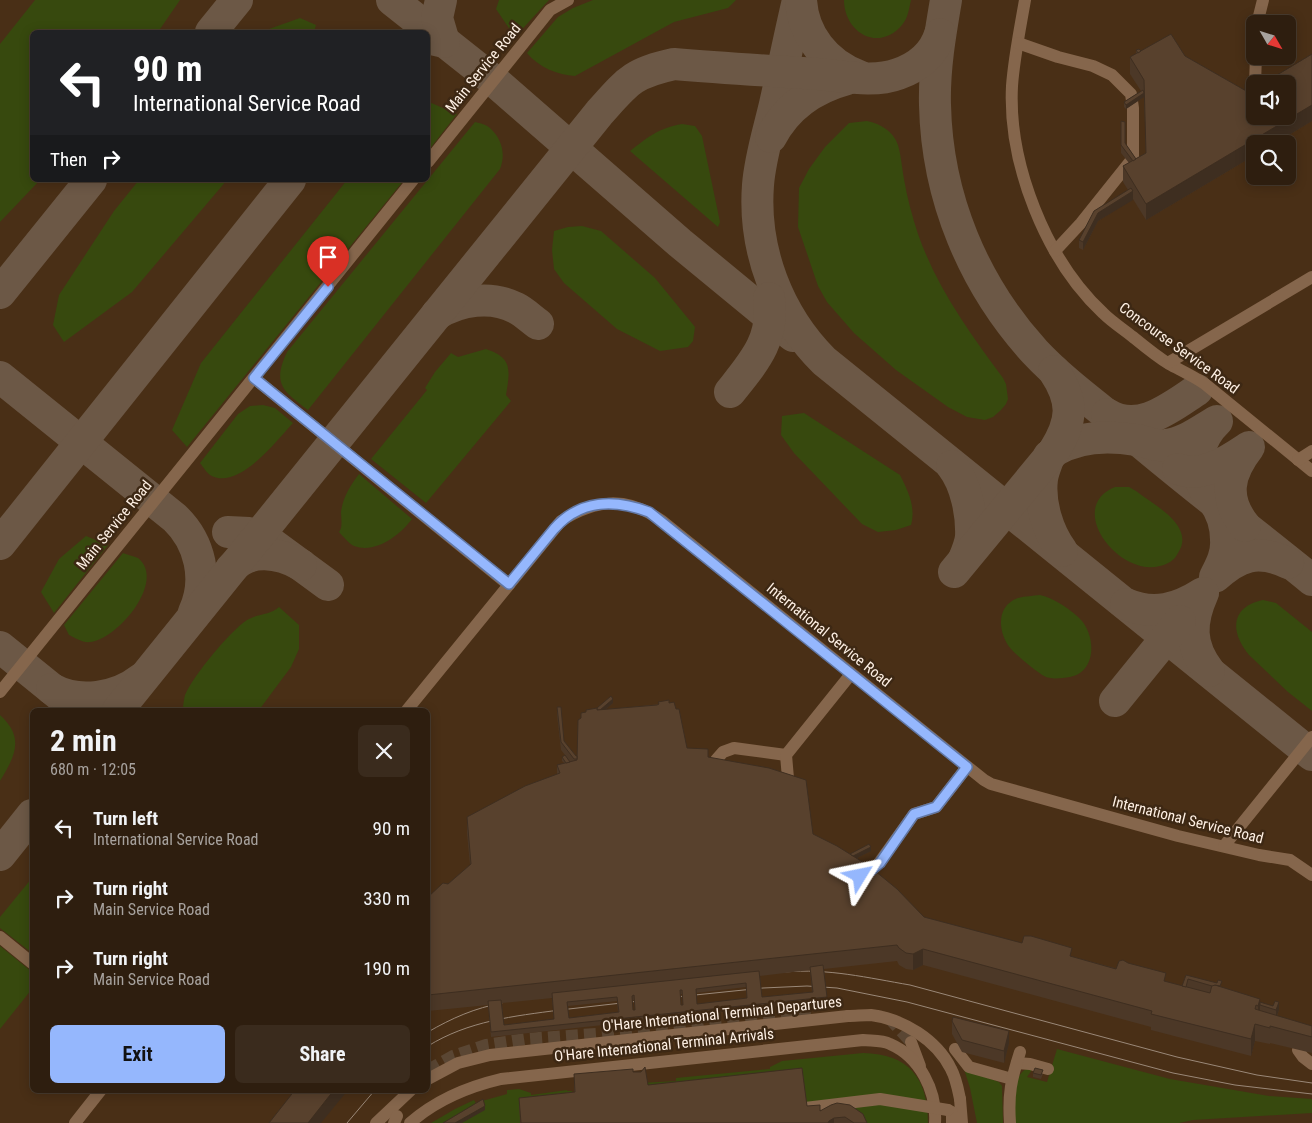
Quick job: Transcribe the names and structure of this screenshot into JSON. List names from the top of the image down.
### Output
{
  "streets": {
    "street": [
      "Main Service Road",
      "Concourse Service Road",
      "International Service Road",
      "O'Hare International Terminal Departures",
      "O'Hare International Terminal Arrivals"
    ]
  },
  "north": "bottom right",
  "page": {
    "turn": ["90 m", "International Service Road"],
    "then": "Then",
    "heading": ["2 min", "680 m · 12:05"],
    "list": [
      {
        "name": "Turn left",
        "note": "International Service Road",
        "value": "90 m"
      },
      {
        "name": "Turn right",
        "note": "Main Service Road",
        "value": "330 m"
      },
      {
        "name": "Turn right",
        "note": "Main Service Road",
        "value": "190 m"
      }
    ],
    "buttons": ["Exit", "Share"]
  }
}
